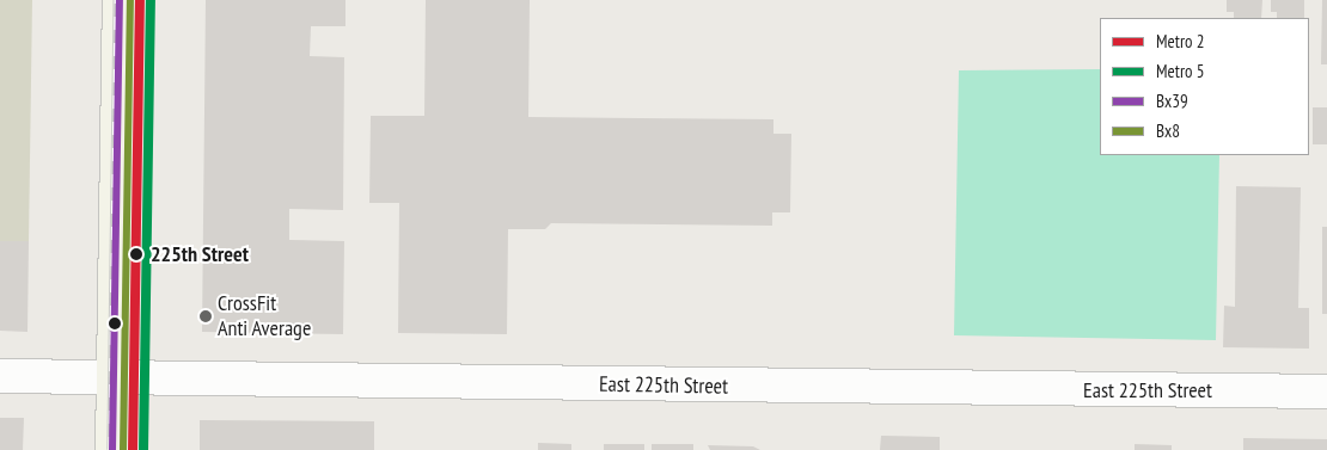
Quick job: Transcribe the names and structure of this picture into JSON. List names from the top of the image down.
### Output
{
  "streets": {
    "street": ["East 225th Street"]
  },
  "places": ["225th Street", "CrossFit Anti Average"],
  "lines": [
    "metro line 2",
    "metro line 5",
    "transit line Bx39",
    "transit line Bx8"
  ],
  "legend": [
    "Metro 2",
    "Metro 5",
    "Bx39",
    "Bx8"
  ]
}
